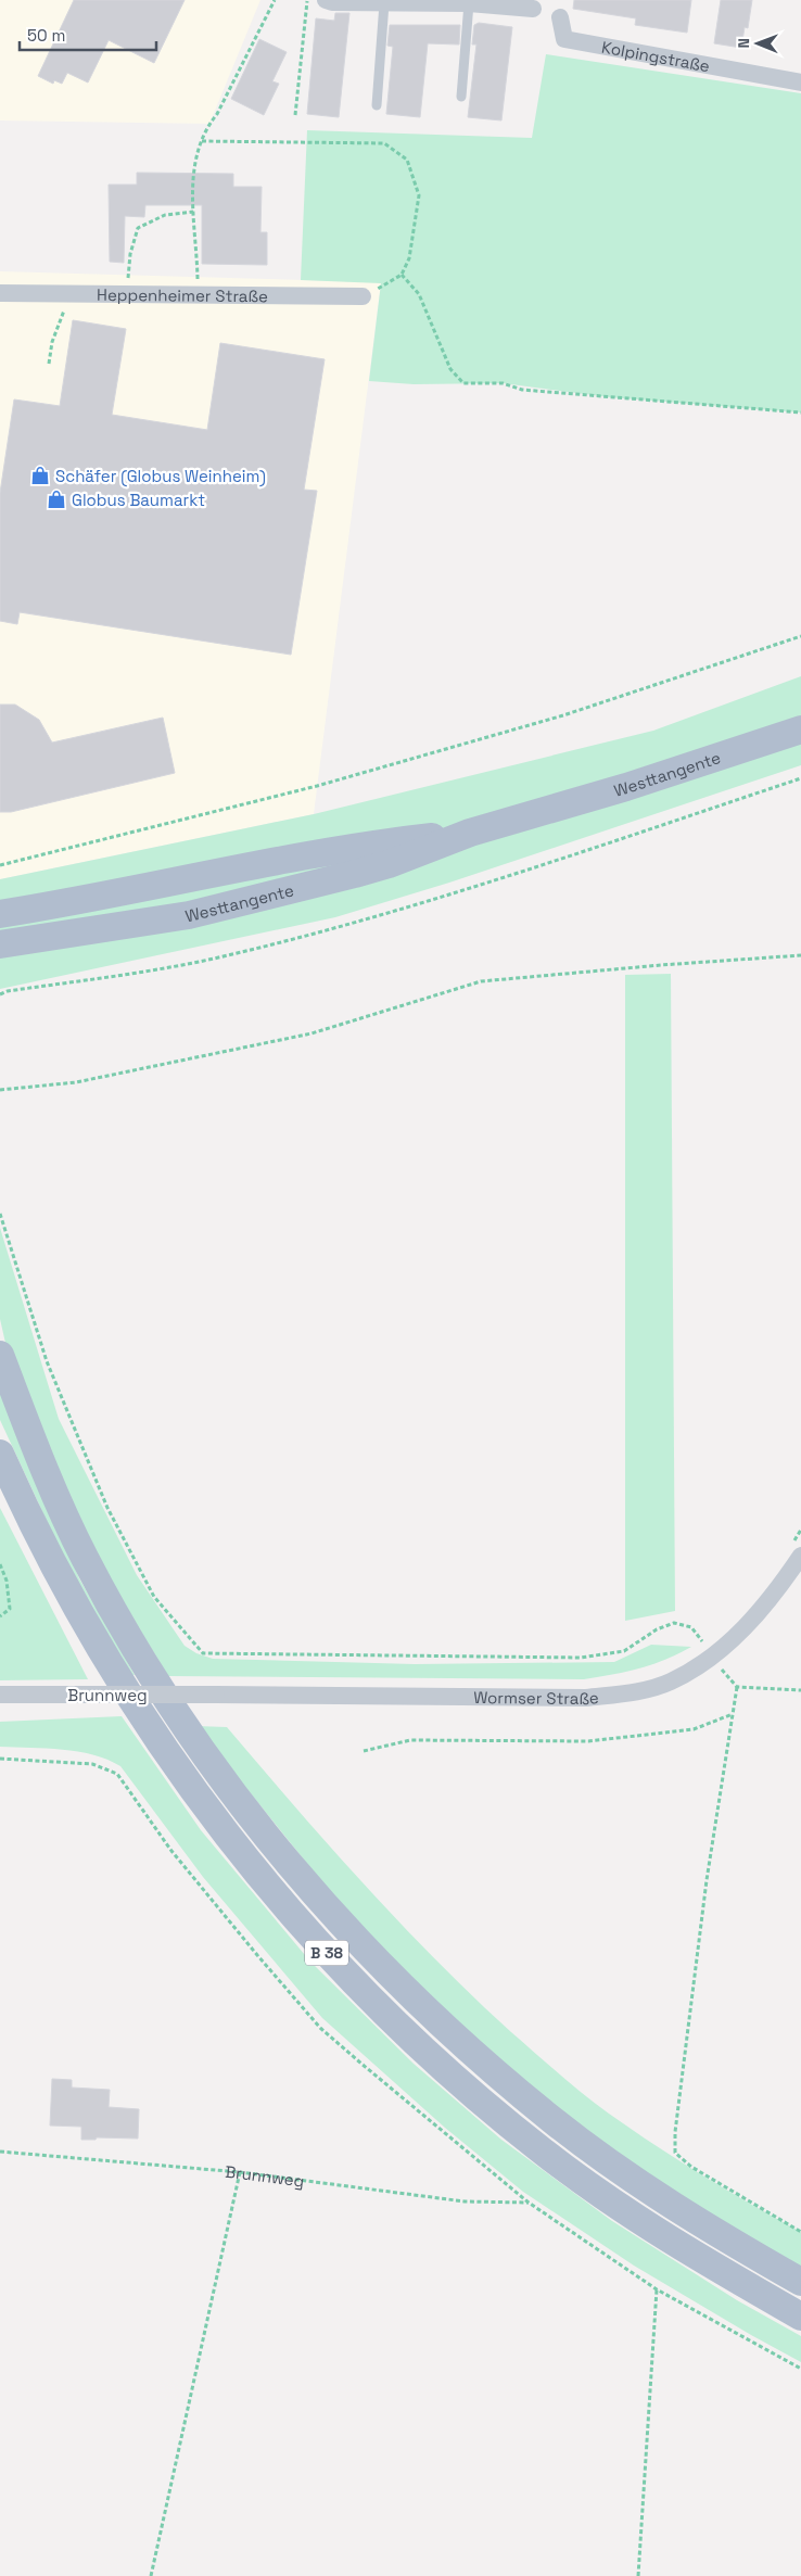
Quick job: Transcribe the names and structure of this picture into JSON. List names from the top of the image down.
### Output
{
  "streets": {
    "main road": ["Westtangente", "B 38"],
    "street": [
      "Kolpingstraße",
      "Heppenheimer Straße",
      "Brunnweg",
      "Wormser Straße"
    ]
  },
  "crossings": [
    ["Brunnweg", "Wormser Straße"]
  ],
  "places": {
    "shop": ["Schäfer (Globus Weinheim)", "Globus Baumarkt"]
  },
  "scale_bar": "50 m",
  "north": "left"
}
